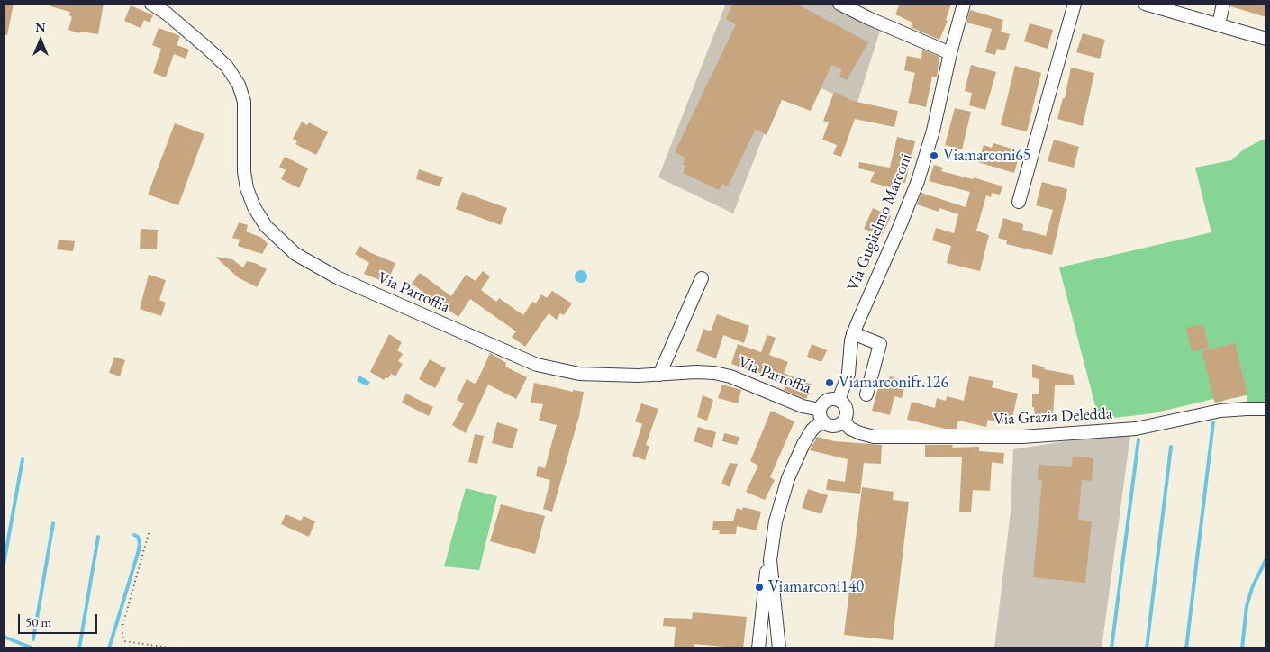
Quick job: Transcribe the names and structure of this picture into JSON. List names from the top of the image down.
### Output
{
  "streets": {
    "street": ["Via Guglielmo Marconi", "Via Parroffia", "Via Grazia Deledda"]
  },
  "crossings": [
    ["Via Guglielmo Marconi", "Via Parroffia"],
    ["Via Guglielmo Marconi", "Via Grazia Deledda"],
    ["Via Parroffia", "Via Grazia Deledda"]
  ],
  "places": ["Viamarconi65", "Viamarconifr.126", "Viamarconi140"],
  "scale_bar": "50 m",
  "north": "top"
}
